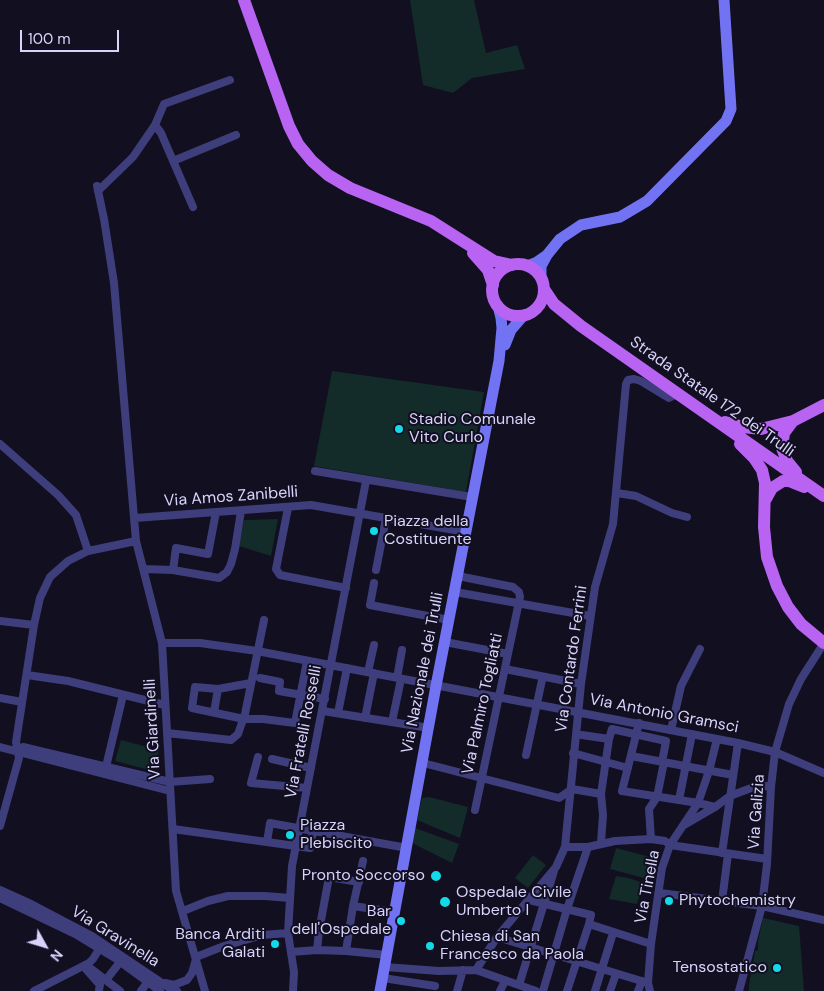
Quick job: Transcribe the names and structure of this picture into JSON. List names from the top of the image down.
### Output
{
  "streets": {
    "main road": ["Strada Statale 172 dei Trulli"],
    "street": [
      "Via Amos Zanibelli",
      "Via Contardo Ferrini",
      "Via Nazionale dei Trulli",
      "Via Palmiro Togliatti",
      "Via Antonio Gramsci",
      "Via Giardinelli",
      "Via Fratelli Rosselli",
      "Via Galizia",
      "Via Tinella",
      "Via Gravinella"
    ]
  },
  "crossings": [
    ["Strada Statale 172 dei Trulli", "Via Contardo Ferrini"],
    ["Strada Statale 172 dei Trulli", "Via Nazionale dei Trulli"],
    ["Via Amos Zanibelli", "Via Giardinelli"],
    ["Via Amos Zanibelli", "Via Fratelli Rosselli"],
    ["Via Contardo Ferrini", "Via Antonio Gramsci"],
    ["Via Nazionale dei Trulli", "Via Antonio Gramsci"],
    ["Via Palmiro Togliatti", "Via Antonio Gramsci"],
    ["Via Antonio Gramsci", "Via Giardinelli"],
    ["Via Antonio Gramsci", "Via Fratelli Rosselli"],
    ["Via Antonio Gramsci", "Via Galizia"],
    ["Via Antonio Gramsci", "Via Tinella"],
    ["Via Giardinelli", "Via Gravinella"]
  ],
  "places": [
    "Stadio Comunale Vito Curlo",
    "Piazza della Costituente",
    "Piazza Plebiscito",
    "Pronto Soccorso",
    "Phytochemistry",
    "Ospedale Civile Umberto I",
    "Bar dell'Ospedale",
    "Banca Arditi Galati",
    "Chiesa di San Francesco da Paola",
    "Tensostatico"
  ],
  "scale_bar": "100 m",
  "north": "bottom right"
}
